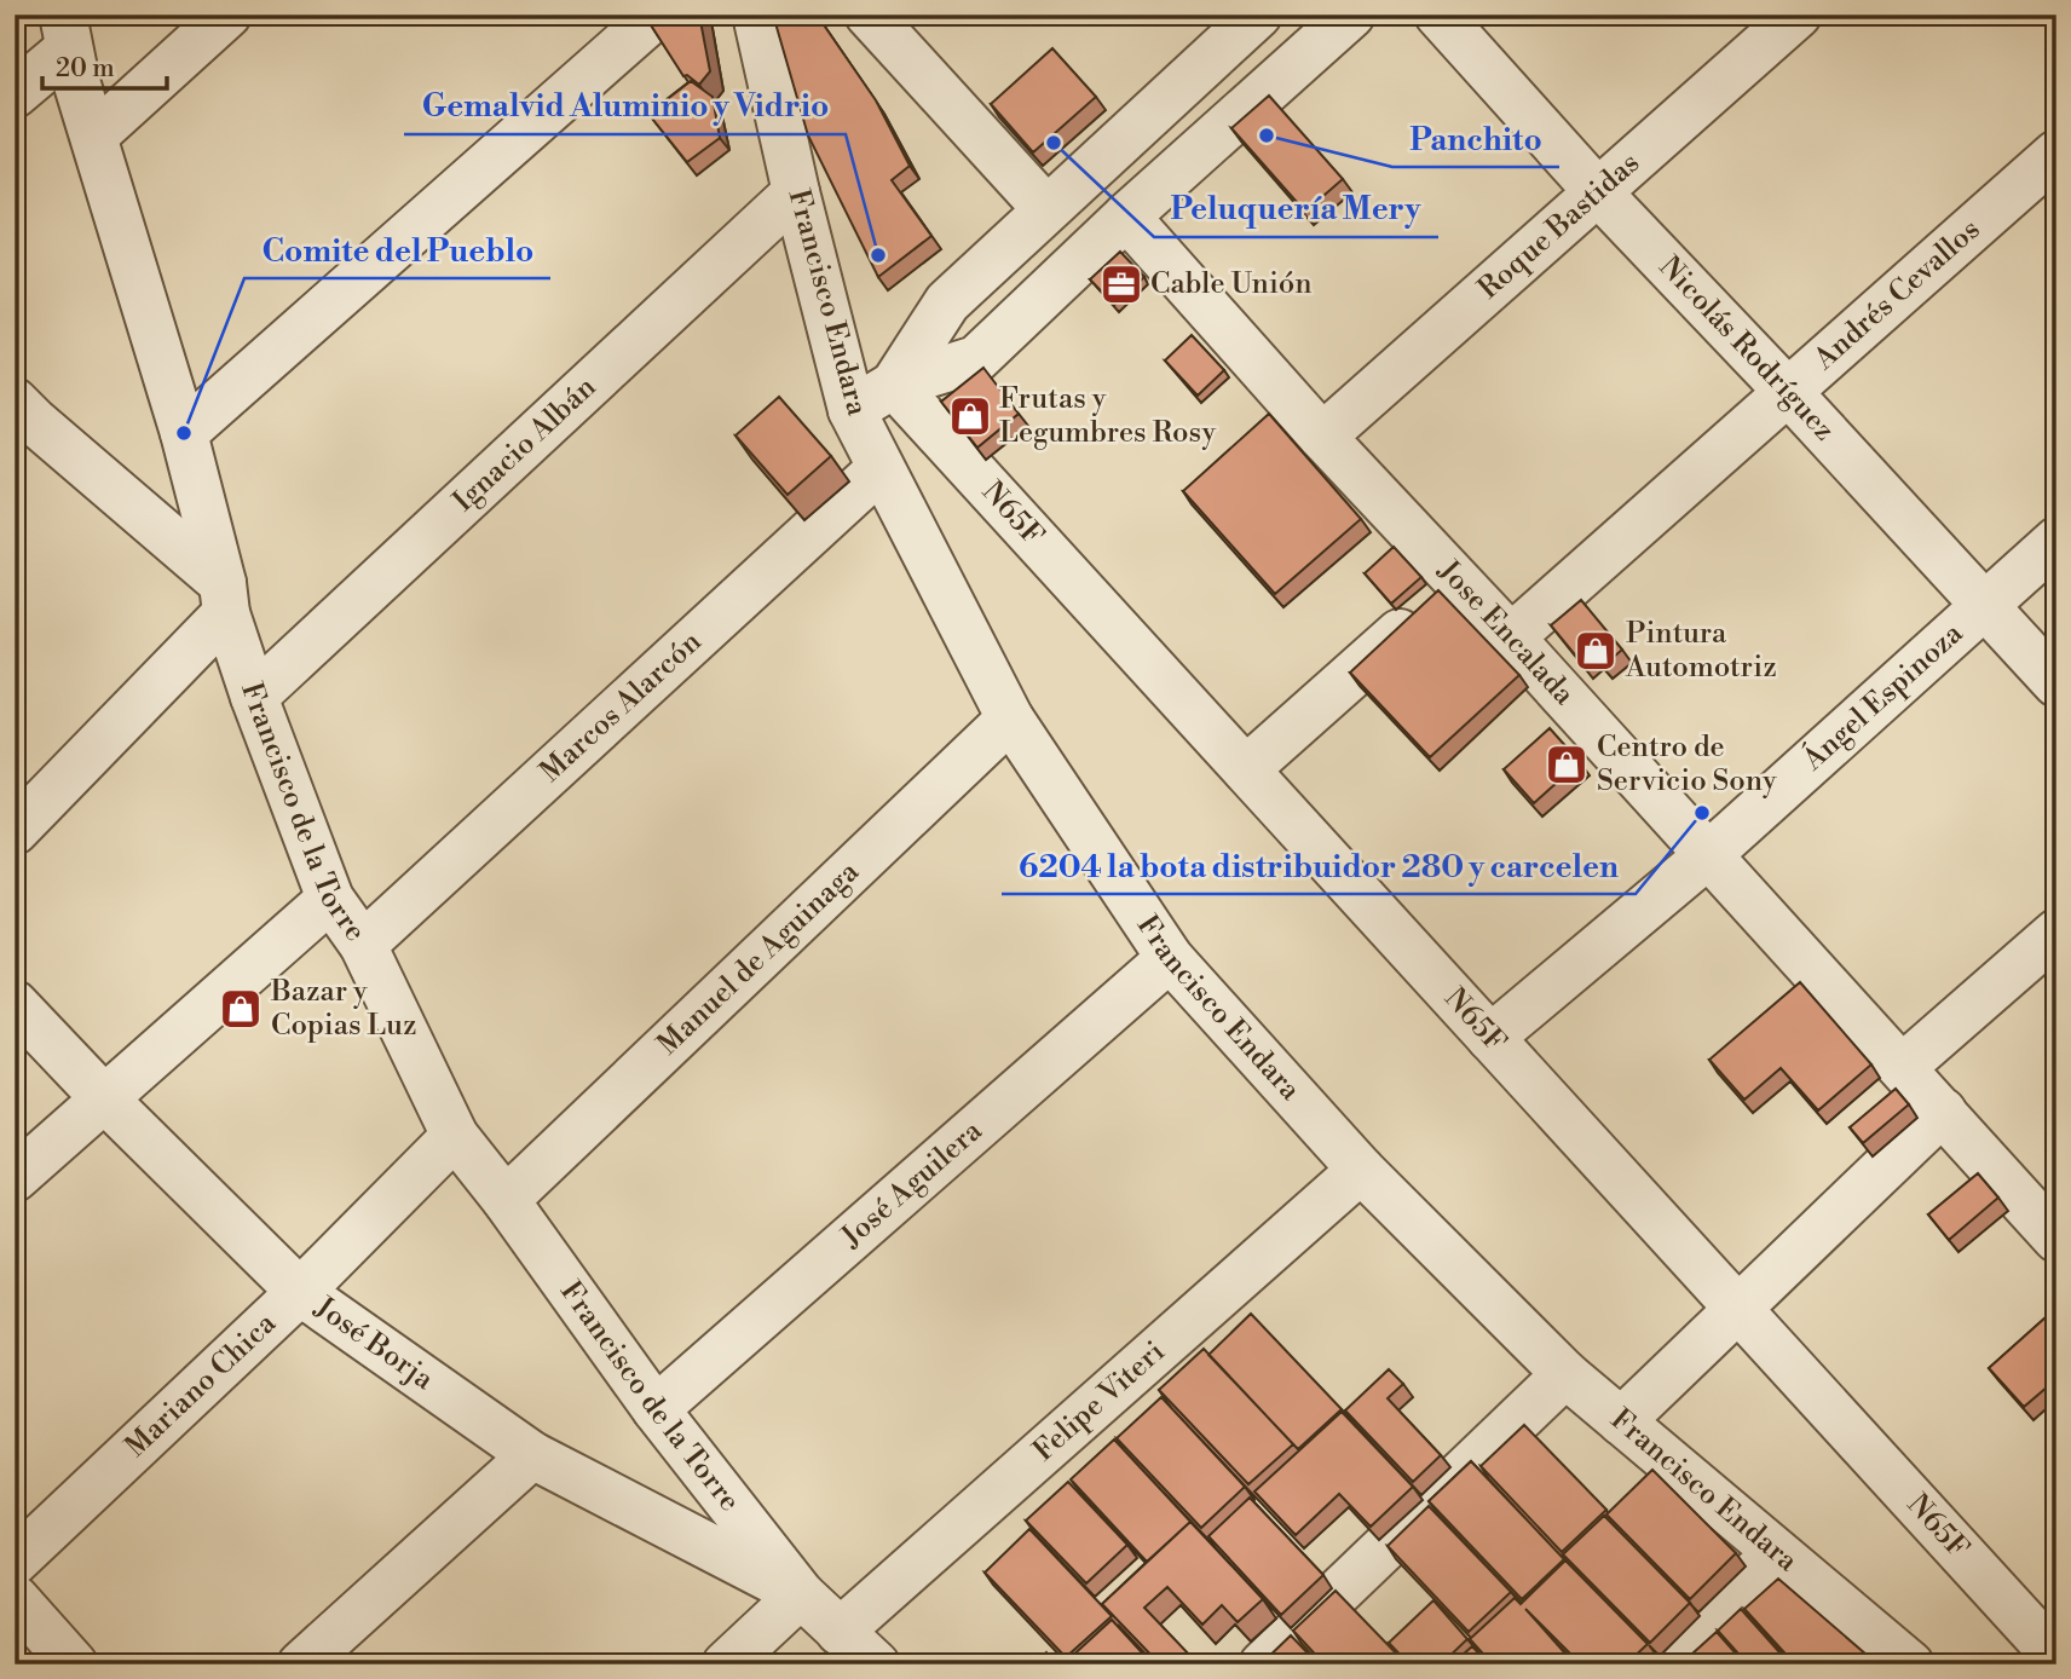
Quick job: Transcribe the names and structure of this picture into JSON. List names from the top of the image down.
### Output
{
  "streets": {
    "street": [
      "Roque Bastidas",
      "Andrés Cevallos",
      "Francisco Endara",
      "Nicolás Rodríguez",
      "Ignacio Albán",
      "N65F",
      "Jose Encalada",
      "Ángel Espinoza",
      "Marcos Alarcón",
      "Francisco de la Torre",
      "Manuel de Aguinaga",
      "José Aguilera",
      "José Borja",
      "Mariano Chica",
      "Felipe Viteri"
    ]
  },
  "crossings": [
    ["Roque Bastidas", "Nicolás Rodríguez"],
    ["Roque Bastidas", "Jose Encalada"],
    ["Andrés Cevallos", "Nicolás Rodríguez"],
    ["Andrés Cevallos", "Jose Encalada"],
    ["Francisco Endara", "Ignacio Albán"],
    ["Francisco Endara", "Marcos Alarcón"],
    ["Francisco Endara", "Manuel de Aguinaga"],
    ["Francisco Endara", "José Aguilera"],
    ["Francisco Endara", "Felipe Viteri"],
    ["Nicolás Rodríguez", "Ángel Espinoza"],
    ["Ignacio Albán", "Francisco de la Torre"],
    ["N65F", "Ángel Espinoza"],
    ["Jose Encalada", "Ángel Espinoza"],
    ["Marcos Alarcón", "Francisco de la Torre"],
    ["Francisco de la Torre", "Manuel de Aguinaga"],
    ["Francisco de la Torre", "José Aguilera"],
    ["Francisco de la Torre", "José Borja"],
    ["Francisco de la Torre", "Mariano Chica"],
    ["Francisco de la Torre", "Felipe Viteri"],
    ["José Borja", "Mariano Chica"]
  ],
  "places": {
    "other": [
      "Panchito",
      "Peluquería Mery",
      "Gemalvid Aluminio y Vidrio",
      "Comite del Pueblo",
      "6204 la bota distribuidor 280 y carcelen"
    ],
    "office": ["Cable Unión"],
    "shop": [
      "Frutas y Legumbres Rosy",
      "Pintura Automotriz",
      "Centro de Servicio Sony",
      "Bazar y Copias Luz"
    ]
  },
  "scale_bar": "20 m"
}
